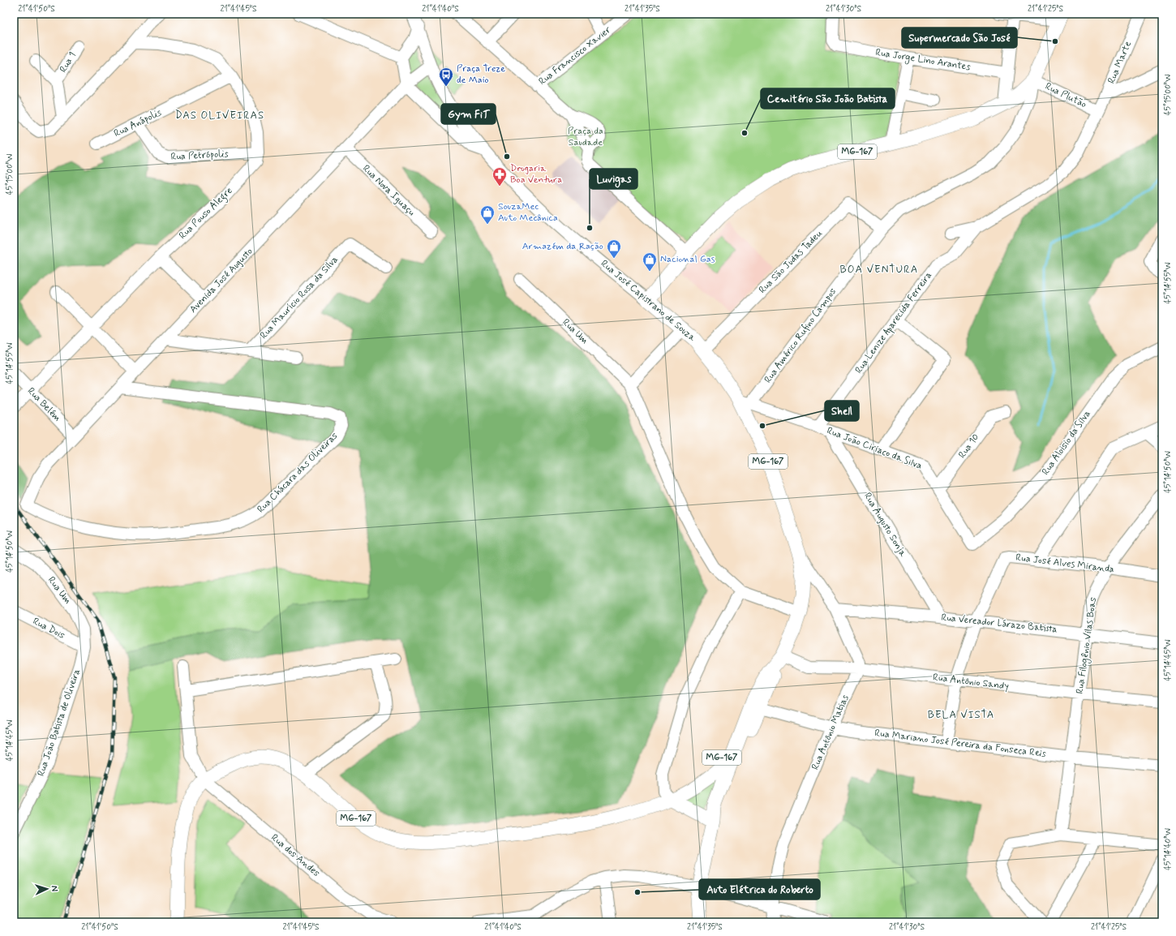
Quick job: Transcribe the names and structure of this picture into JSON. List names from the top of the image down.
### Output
{
  "streets": {
    "main road": ["MG-167", "Rua José Capistrano de Souza"],
    "street": [
      "Rua Francisco Xavier",
      "Rua Jorge Lino Arantes",
      "Rua 1",
      "Rua Marte",
      "Rua Plutão",
      "Rua Anápolis",
      "Rua Petrópolis",
      "Rua Nova Iguaçu",
      "Rua Pouso Alegre",
      "Rua São Judas Tadeu",
      "Avenida José Augusto",
      "Rua Maurício Rosa da Silva",
      "Rua Lenize Aparecida Ferreira",
      "Rua Um",
      "Rua Américo Rufino Campos",
      "Rua Belém",
      "Rua Aloisio da Silva",
      "Rua 10",
      "Rua João Ciriaco da Silva",
      "Rua Chácara das Oliveiras",
      "Rua Augusto Sonja",
      "Rua José Alves Miranda",
      "Rua Vereador Lárazo Batista",
      "Rua Dois",
      "Rua Filogênio Vilas Boas",
      "Rua Antônio Sandy",
      "Rua João Batista de Oliveira",
      "Rua Antônio Matias",
      "Rua Mariano José Pereira da Fonseca Reis",
      "Rua dos Andes"
    ]
  },
  "crossings": [
    ["Rua Marte", "Rua Plutão"],
    ["Rua Marte", "Rua Lenize Aparecida Ferreira"],
    ["Rua Plutão", "MG-167"],
    ["Rua Plutão", "Rua Américo Rufino Campos"],
    ["Rua Anápolis", "Rua Petrópolis"],
    ["Rua Anápolis", "Rua Pouso Alegre"],
    ["MG-167", "Rua José Capistrano de Souza"],
    ["MG-167", "Rua Américo Rufino Campos"],
    ["MG-167", "Rua dos Andes"],
    ["Rua Petrópolis", "Rua Pouso Alegre"],
    ["Rua Nova Iguaçu", "Avenida José Augusto"],
    ["Rua Pouso Alegre", "Rua Belém"],
    ["Rua São Judas Tadeu", "Rua José Capistrano de Souza"],
    ["Rua São Judas Tadeu", "Rua Américo Rufino Campos"],
    ["Avenida José Augusto", "Rua Maurício Rosa da Silva"],
    ["Avenida José Augusto", "Rua José Capistrano de Souza"],
    ["Avenida José Augusto", "Rua Belém"],
    ["Avenida José Augusto", "Rua Chácara das Oliveiras"],
    ["Rua José Capistrano de Souza", "Rua Américo Rufino Campos"],
    ["Rua José Capistrano de Souza", "Rua João Ciriaco da Silva"],
    ["Rua José Capistrano de Souza", "Rua Antônio Sandy"],
    ["Rua José Capistrano de Souza", "Rua Mariano José Pereira da Fonseca Reis"],
    ["Rua Lenize Aparecida Ferreira", "Rua João Ciriaco da Silva"],
    ["Rua Um", "Rua Dois"],
    ["Rua Um", "Rua João Batista de Oliveira"],
    ["Rua Américo Rufino Campos", "Rua João Ciriaco da Silva"],
    ["Rua Aloisio da Silva", "Rua João Ciriaco da Silva"],
    ["Rua 10", "Rua João Ciriaco da Silva"],
    ["Rua João Ciriaco da Silva", "Rua Augusto Sonja"],
    ["Rua Augusto Sonja", "Rua Vereador Lárazo Batista"],
    ["Rua José Alves Miranda", "Rua Vereador Lárazo Batista"],
    ["Rua José Alves Miranda", "Rua Filogênio Vilas Boas"],
    ["Rua José Alves Miranda", "Rua Antônio Sandy"],
    ["Rua José Alves Miranda", "Rua Mariano José Pereira da Fonseca Reis"],
    ["Rua Vereador Lárazo Batista", "Rua Filogênio Vilas Boas"],
    ["Rua Dois", "Rua João Batista de Oliveira"],
    ["Rua Filogênio Vilas Boas", "Rua Antônio Sandy"],
    ["Rua Filogênio Vilas Boas", "Rua Mariano José Pereira da Fonseca Reis"],
    ["Rua Antônio Sandy", "Rua Antônio Matias"],
    ["Rua Antônio Matias", "Rua Mariano José Pereira da Fonseca Reis"]
  ],
  "districts": ["DAS OLIVEIRAS", "BOA VENTURA", "BELA VISTA"],
  "parks": ["Praça da Saudade"],
  "places": {
    "other": [
      "Supermercado São José",
      "Cemitério São João Batista",
      "Gym FiT",
      "Luvigas",
      "Shell",
      "Auto Elétrica do Roberto"
    ],
    "bus stop": ["Praça Treze de Maio"],
    "pharmacy": ["Drogaria Boa Ventura"],
    "shop": ["SouzaMec Auto Mecânica", "Armazém da Ração", "Nacional Gas"]
  },
  "north": "right",
  "coordinates": [
    "21°41'50\"S",
    "21°41'45\"S",
    "21°41'40\"S",
    "21°41'35\"S",
    "21°41'30\"S",
    "21°41'25\"S",
    "45°15'00\"W",
    "45°14'55\"W",
    "45°14'50\"W",
    "45°14'45\"W",
    "45°14'40\"W"
  ]
}
